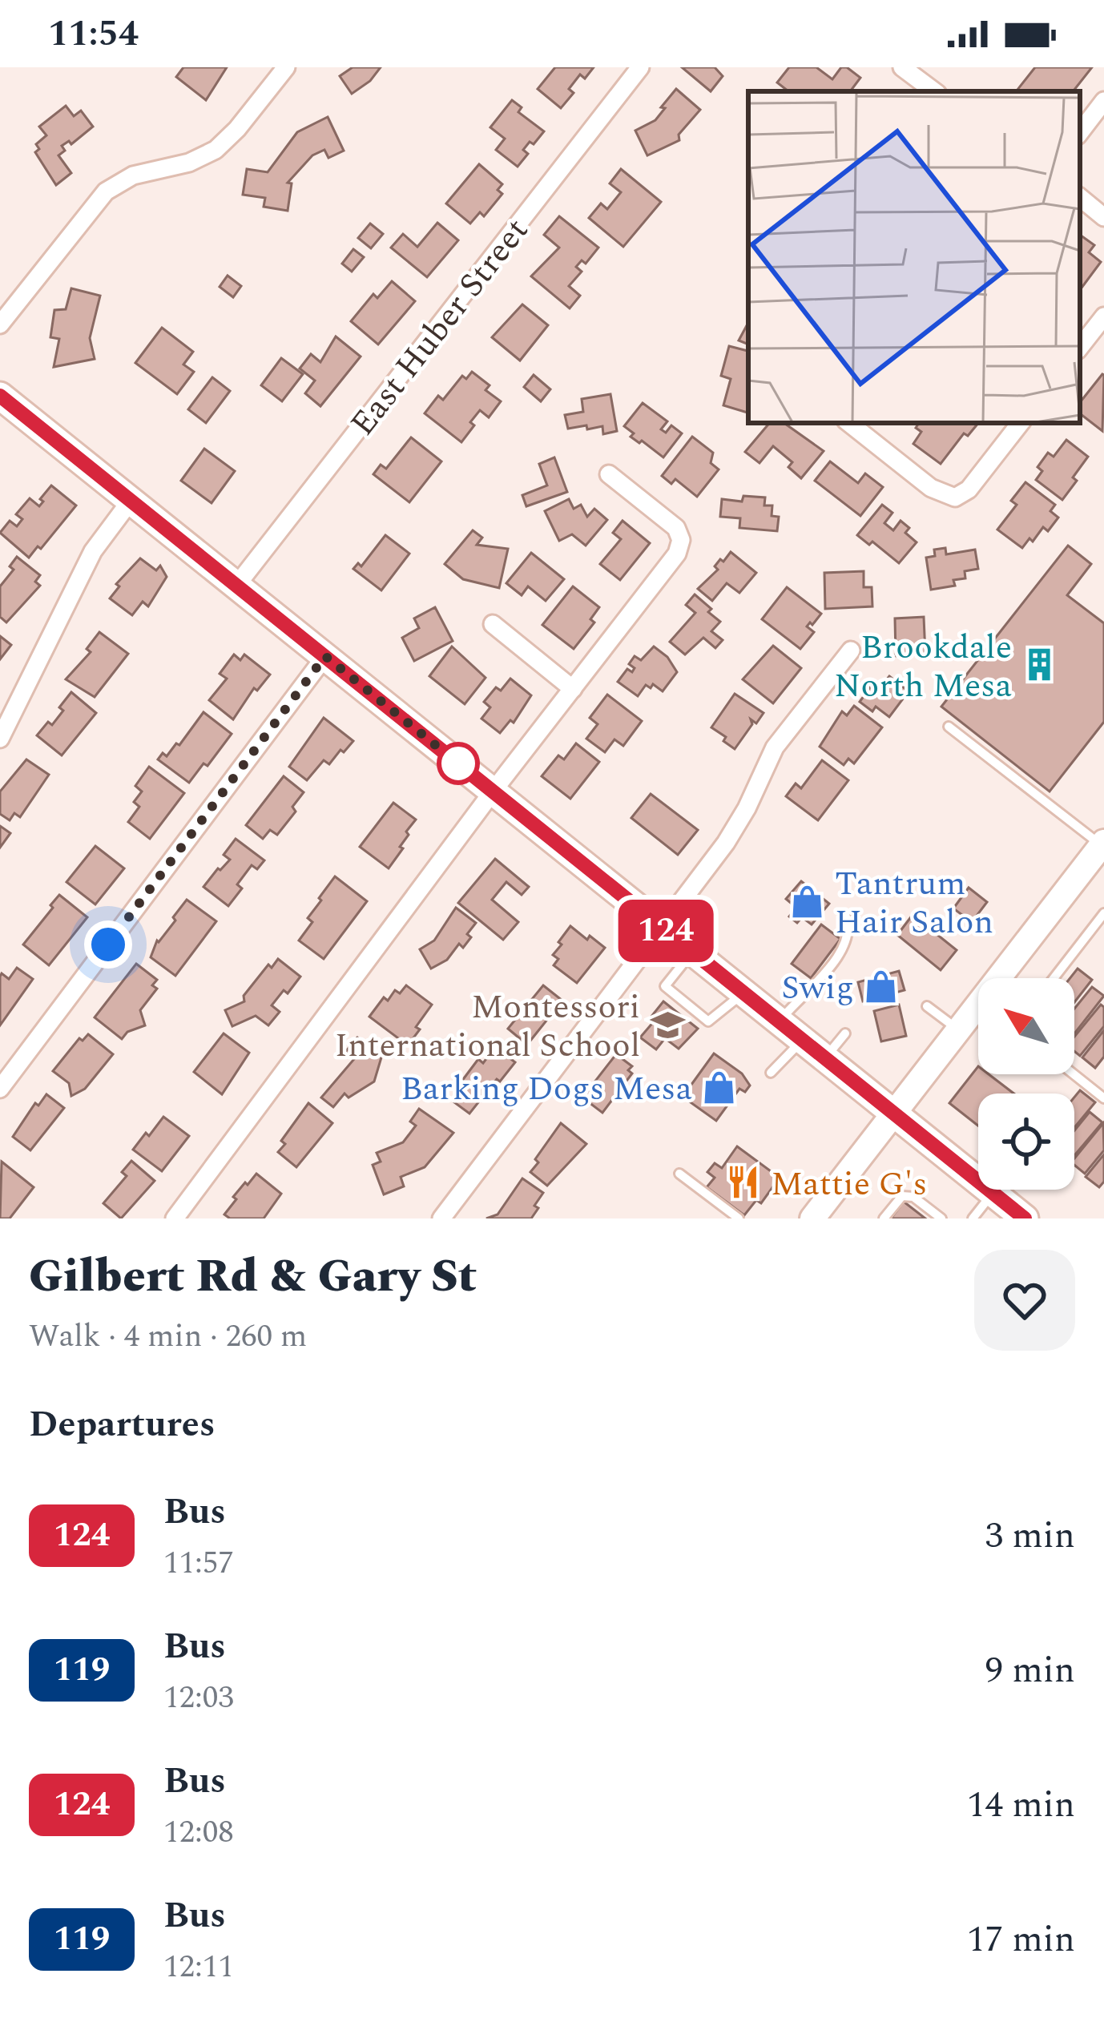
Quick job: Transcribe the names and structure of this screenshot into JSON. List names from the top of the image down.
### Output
{
  "streets": {
    "street": ["East Huber Street"]
  },
  "places": {
    "building": ["Brookdale North Mesa"],
    "shop": ["Tantrum Hair Salon", "Swig", "Barking Dogs Mesa"],
    "school or university": ["Montessori International School"],
    "restaurant": ["Mattie G's"]
  },
  "lines": ["bus line 124"],
  "north": "top left",
  "page": {
    "status": "11:54",
    "on_map": "124",
    "heading": [
      ["Gilbert Rd & Gary St", "Walk · 4 min · 260 m"],
      "Departures"
    ],
    "list": [
      {
        "mark": "124",
        "name": "Bus",
        "note": "11:57",
        "value": "3 min"
      },
      {
        "mark": "119",
        "name": "Bus",
        "note": "12:03",
        "value": "9 min"
      },
      {
        "mark": "124",
        "name": "Bus",
        "note": "12:08",
        "value": "14 min"
      },
      {
        "mark": "119",
        "name": "Bus",
        "note": "12:11",
        "value": "17 min"
      }
    ]
  }
}
